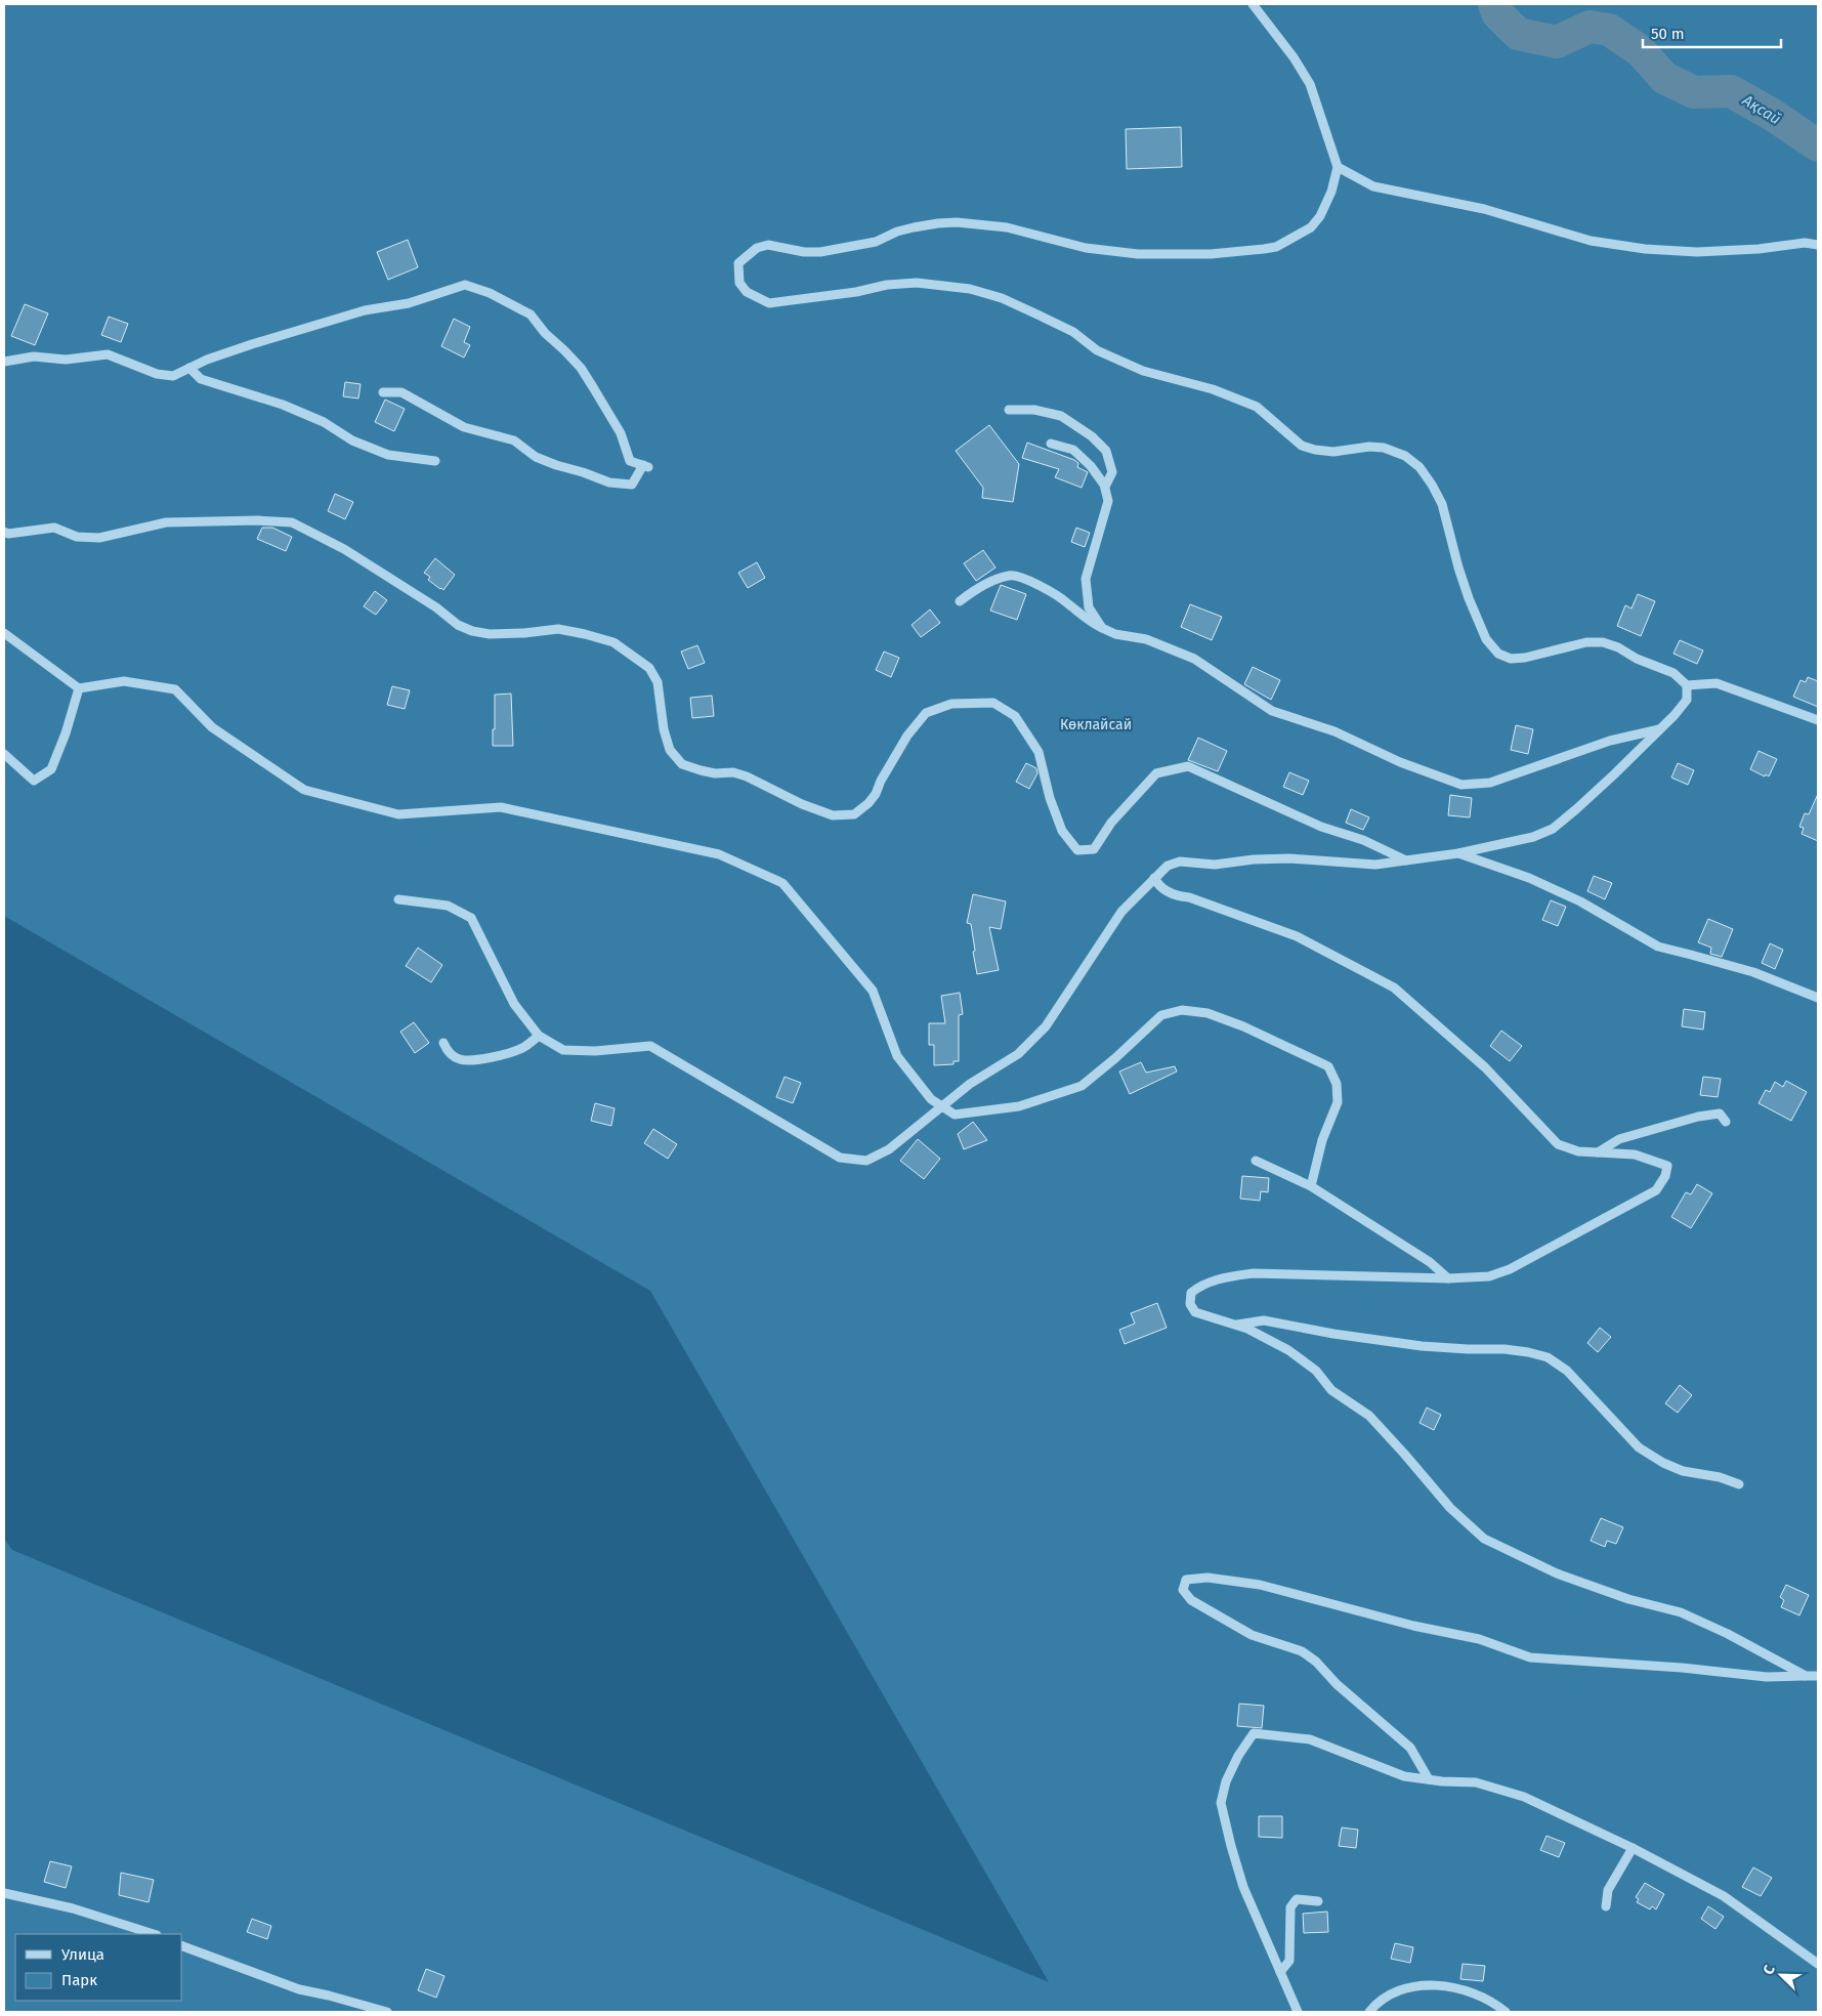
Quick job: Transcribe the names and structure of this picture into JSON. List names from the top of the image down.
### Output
{
  "water": ["Ақсай"],
  "parks": ["Көклайсай"],
  "legend": ["Улица", "Парк"],
  "scale_bar": "50 m",
  "north": "top left"
}
